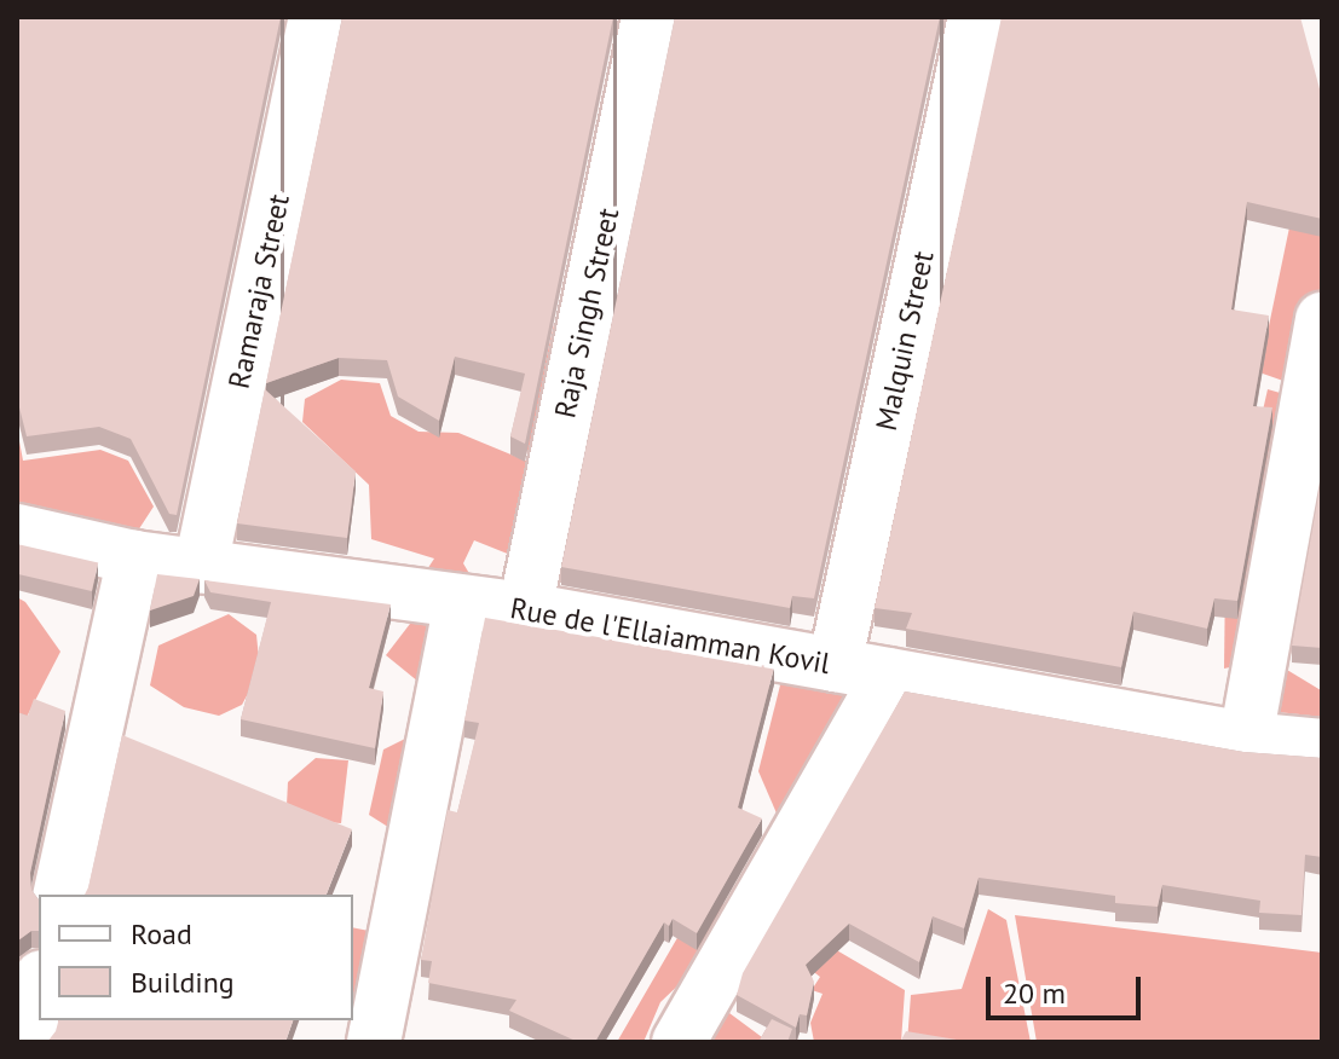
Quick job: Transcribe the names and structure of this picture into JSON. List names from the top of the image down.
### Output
{
  "streets": {
    "street": [
      "Ramaraja Street",
      "Raja Singh Street",
      "Malquin Street",
      "Rue de l'Ellaiamman Kovil"
    ]
  },
  "crossings": [
    ["Ramaraja Street", "Rue de l'Ellaiamman Kovil"],
    ["Raja Singh Street", "Rue de l'Ellaiamman Kovil"],
    ["Malquin Street", "Rue de l'Ellaiamman Kovil"]
  ],
  "legend": ["Road", "Building"],
  "scale_bar": "20 m"
}
